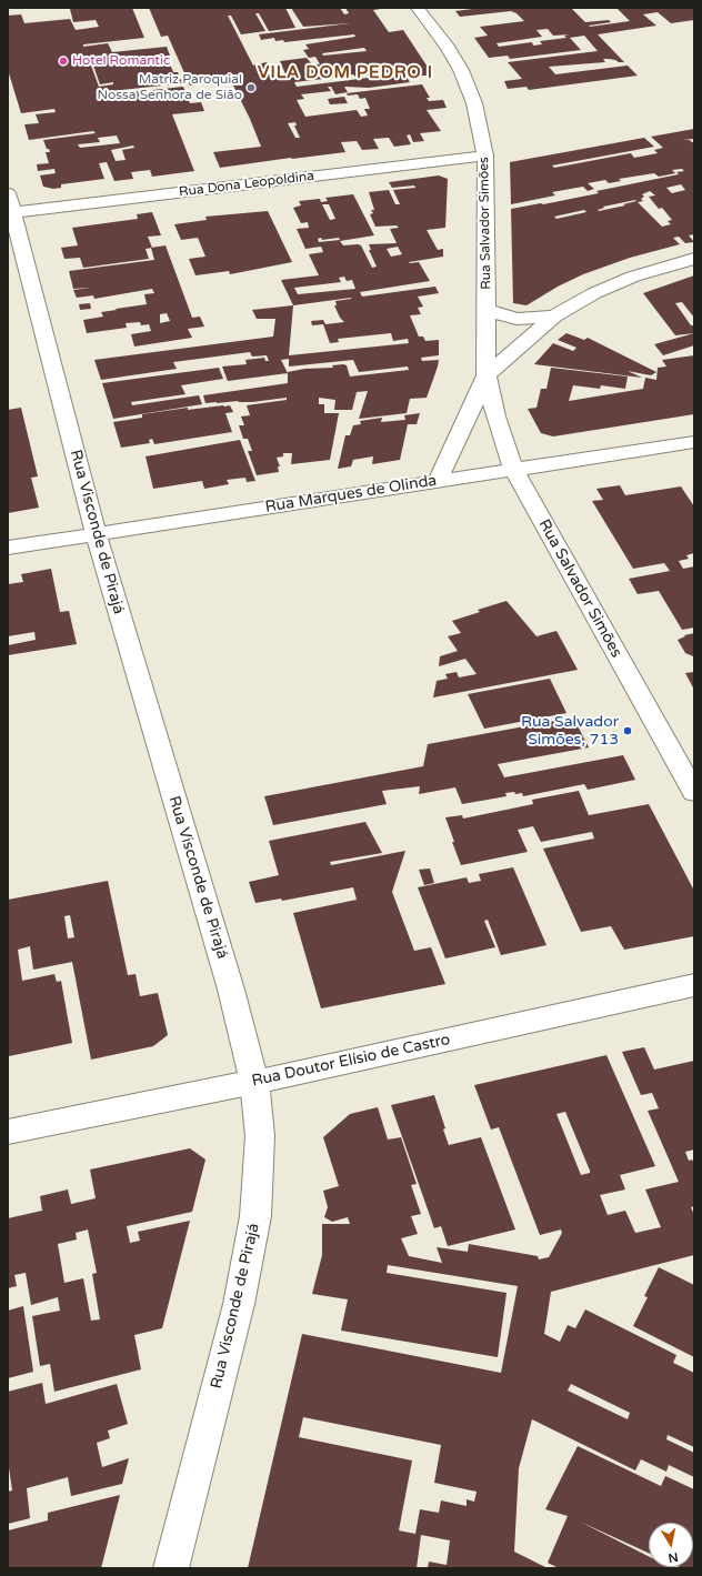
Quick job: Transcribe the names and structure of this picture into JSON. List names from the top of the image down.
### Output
{
  "streets": {
    "street": [
      "Rua Dona Leopoldina",
      "Rua Salvador Simões",
      "Rua Marques de Olinda",
      "Rua Visconde de Pirajá",
      "Rua Doutor Elísio de Castro"
    ]
  },
  "crossings": [
    ["Rua Dona Leopoldina", "Rua Salvador Simões"],
    ["Rua Dona Leopoldina", "Rua Visconde de Pirajá"],
    ["Rua Salvador Simões", "Rua Marques de Olinda"],
    ["Rua Marques de Olinda", "Rua Visconde de Pirajá"],
    ["Rua Visconde de Pirajá", "Rua Doutor Elísio de Castro"]
  ],
  "districts": ["VILA DOM PEDRO I"],
  "places": ["Hotel Romantic", "Matriz Paroquial Nossa Senhora de Sião", "Rua Salvador Simões, 713"],
  "north": "bottom"
}
